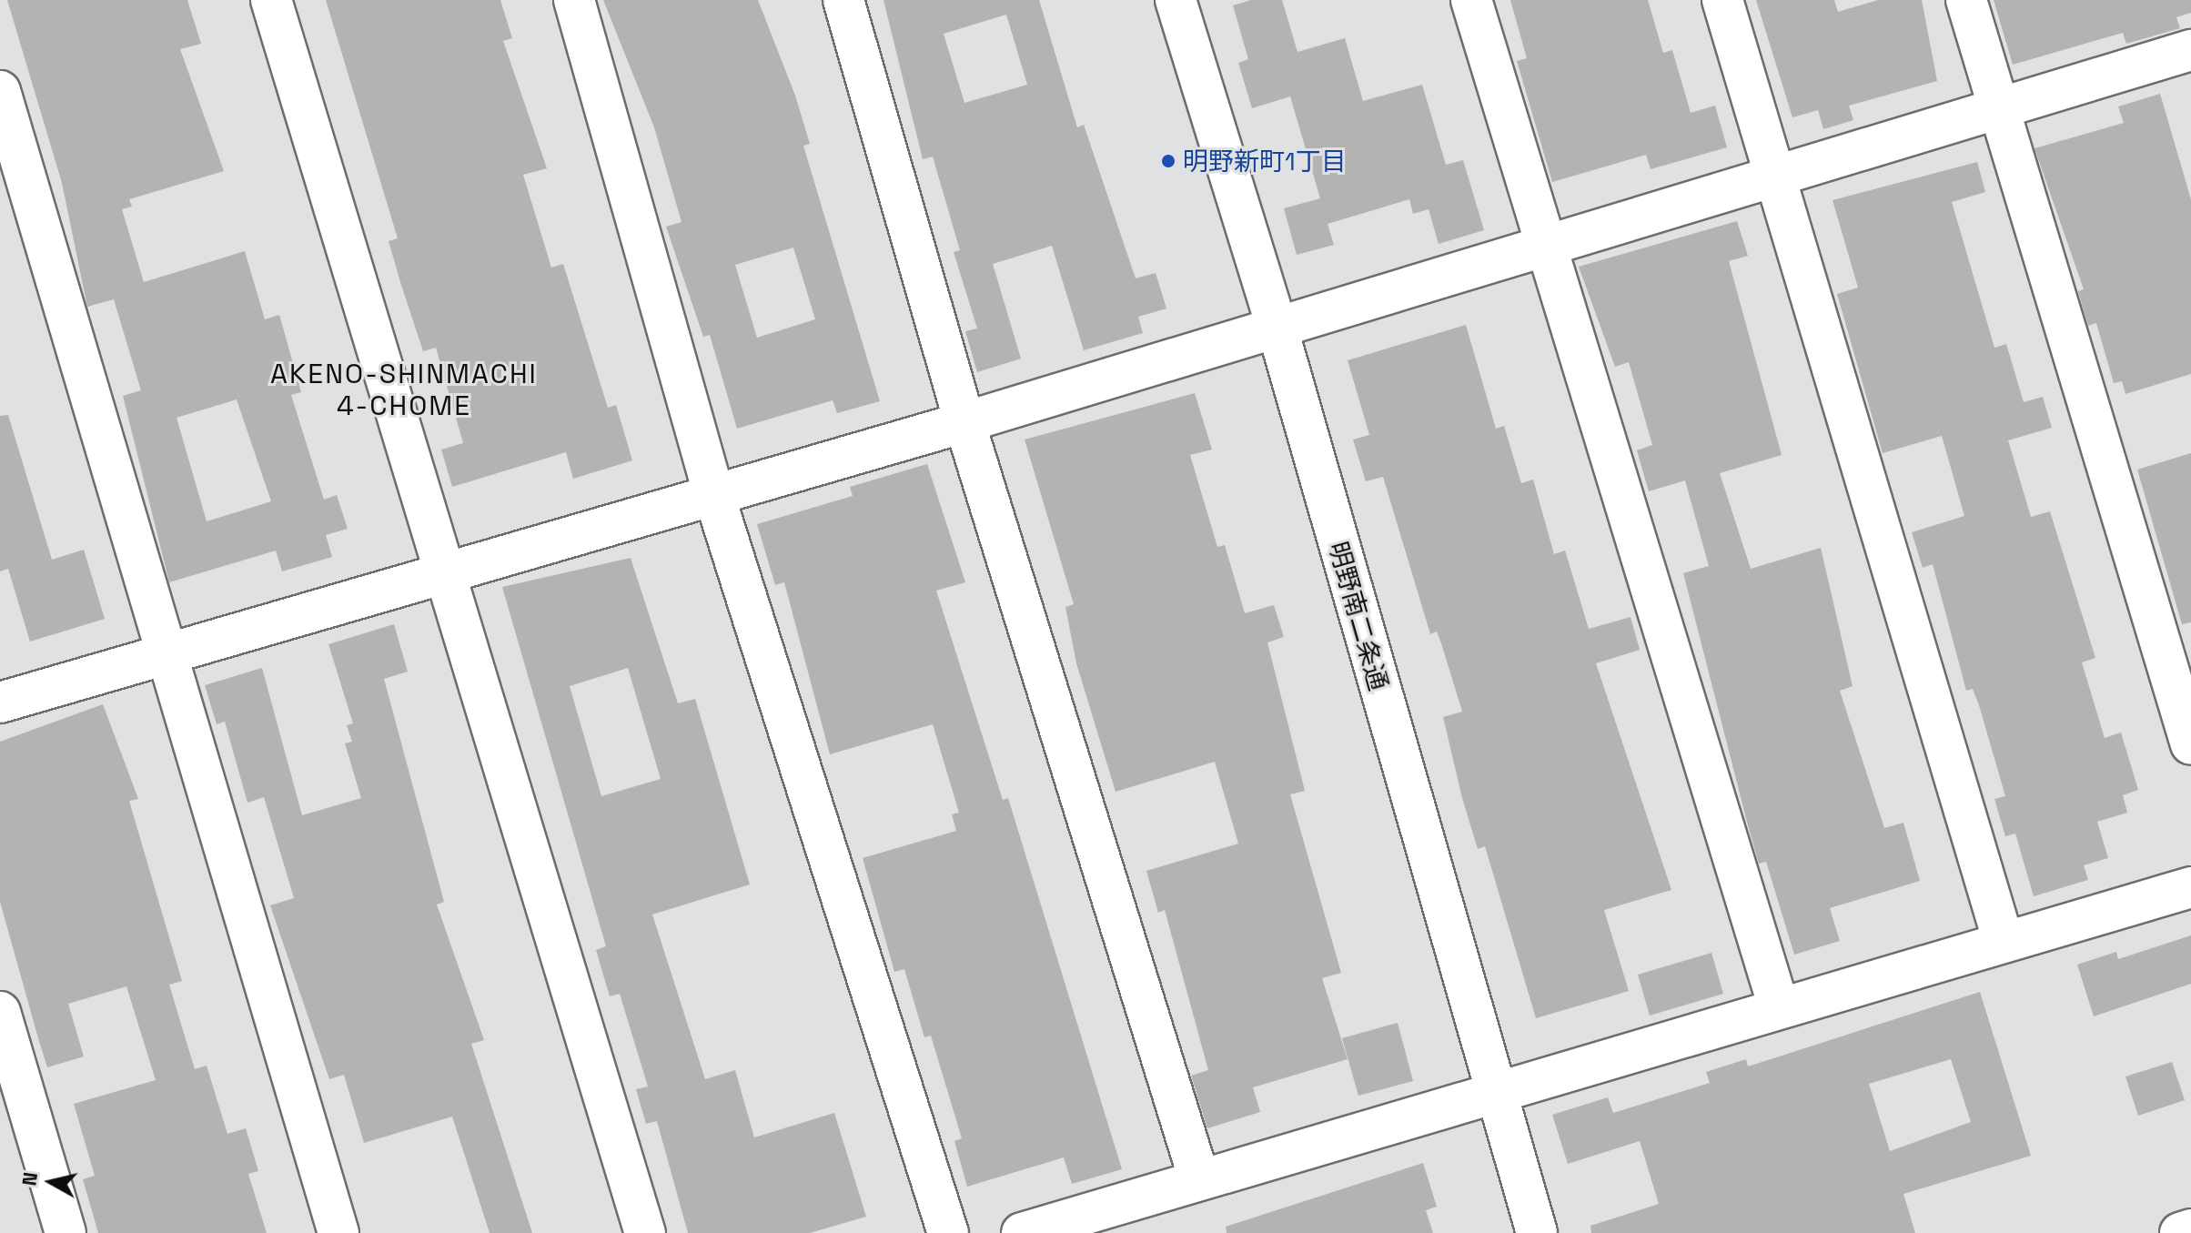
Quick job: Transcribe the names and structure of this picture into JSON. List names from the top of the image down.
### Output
{
  "streets": {
    "street": ["明野南二条通"]
  },
  "districts": ["AKENO-SHINMACHI 4-CHOME"],
  "places": ["明野新町1丁目"],
  "north": "left"
}
